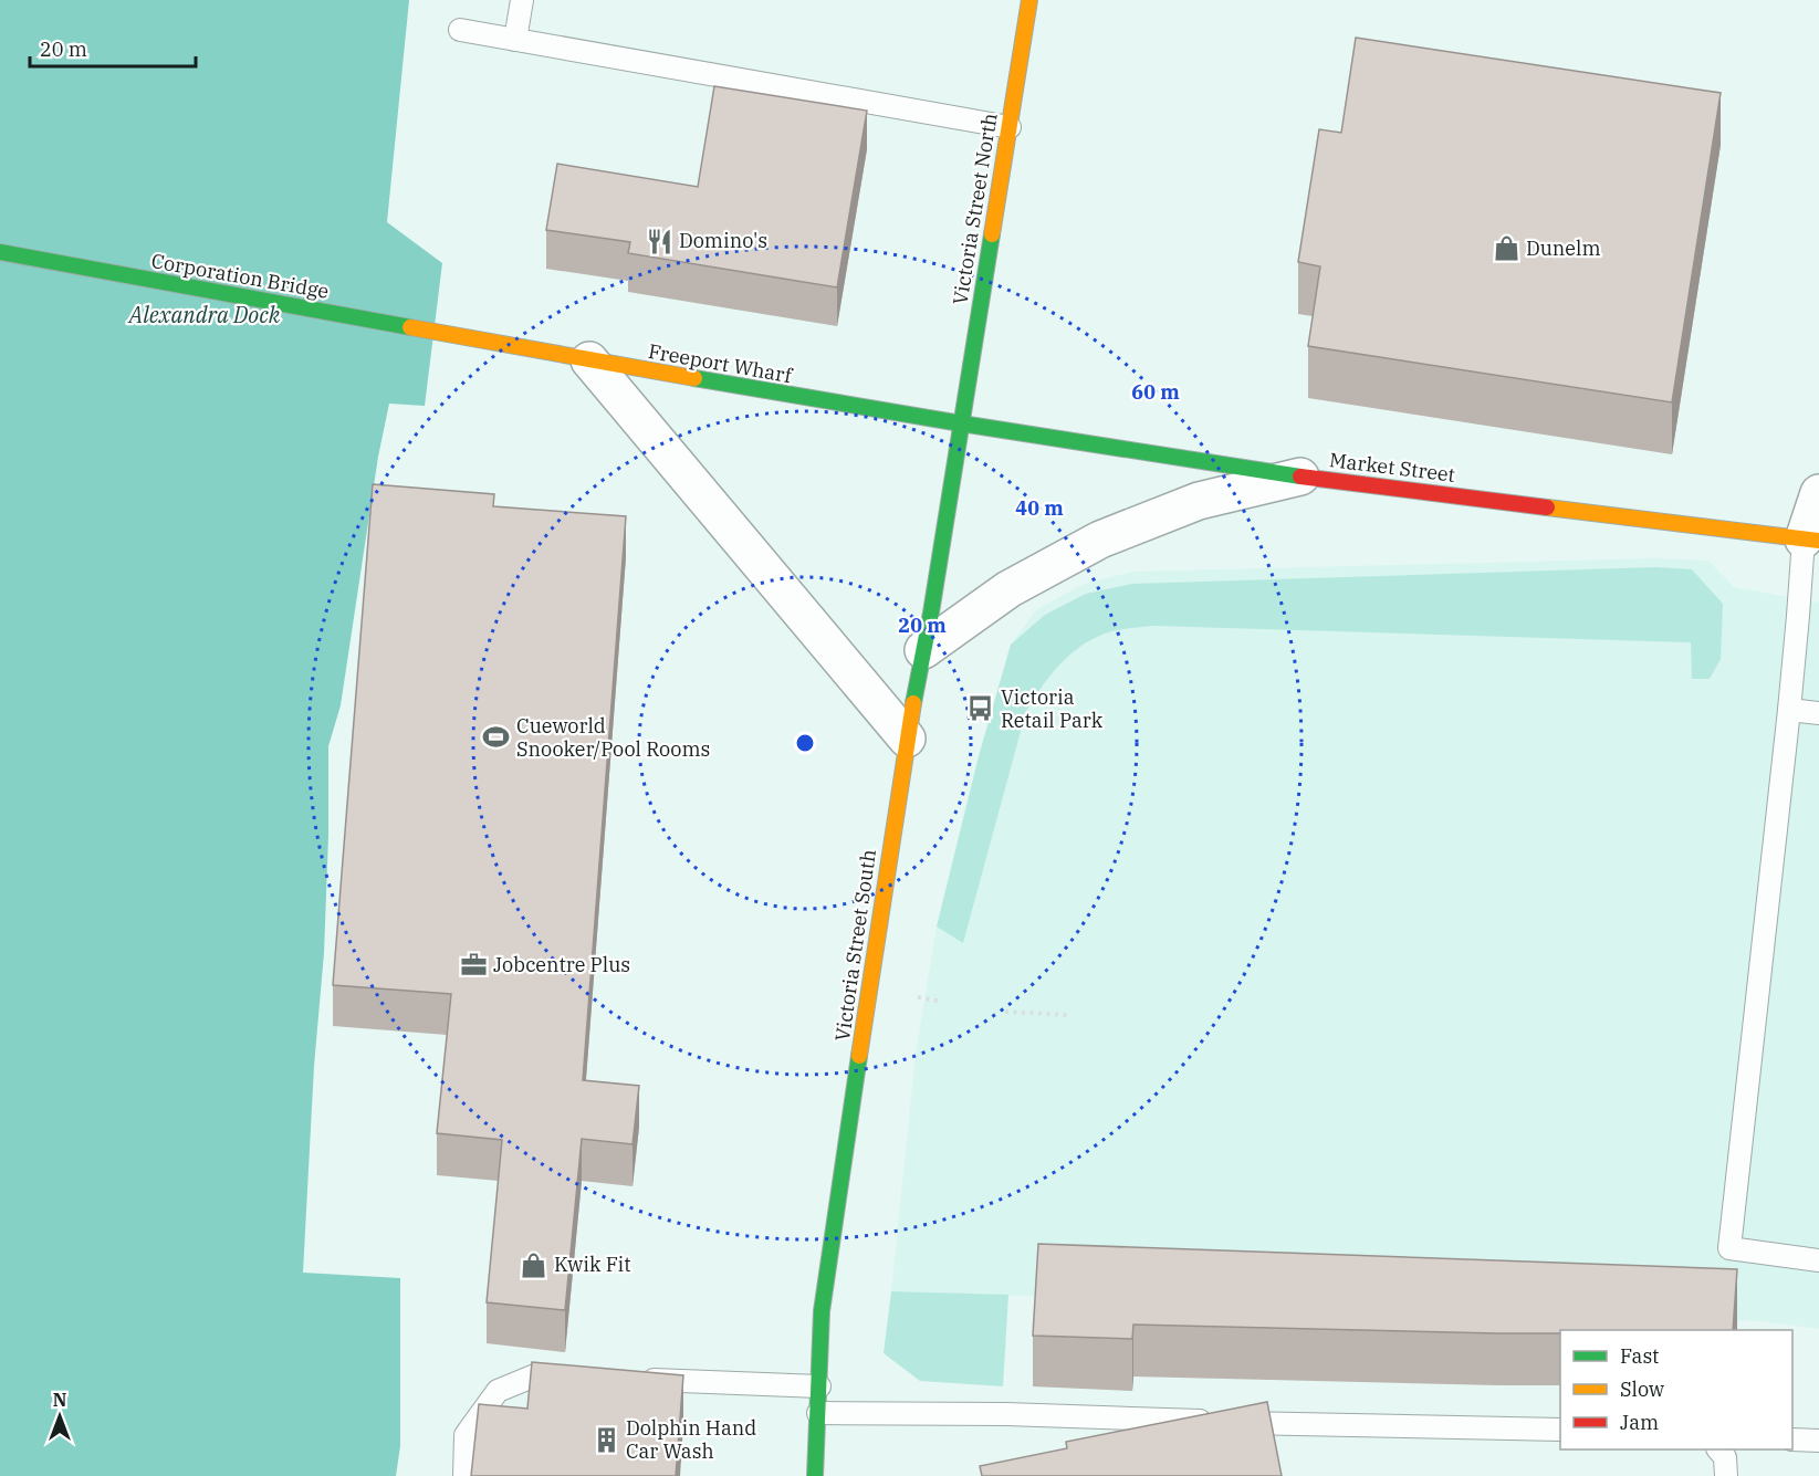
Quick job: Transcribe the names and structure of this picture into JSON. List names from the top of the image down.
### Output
{
  "streets": {
    "main road": [
      "Victoria Street North",
      "Corporation Bridge",
      "Freeport Wharf",
      "Market Street",
      "Victoria Street South"
    ]
  },
  "crossings": [
    ["Victoria Street North", "Freeport Wharf"],
    ["Victoria Street North", "Market Street"],
    ["Victoria Street North", "Victoria Street South"],
    ["Corporation Bridge", "Freeport Wharf"],
    ["Freeport Wharf", "Market Street"],
    ["Freeport Wharf", "Victoria Street South"],
    ["Market Street", "Victoria Street South"]
  ],
  "water": ["Alexandra Dock"],
  "places": {
    "restaurant": ["Domino's"],
    "shop": ["Dunelm", "Kwik Fit"],
    "bus stop": ["Victoria Retail Park"],
    "sports": ["Cueworld Snooker/Pool Rooms"],
    "office": ["Jobcentre Plus"],
    "building": ["Dolphin Hand Car Wash"]
  },
  "legend": ["Fast", "Slow", "Jam"],
  "scale_bar": "20 m",
  "north": "top",
  "rings": ["60 m", "40 m", "20 m"]
}
